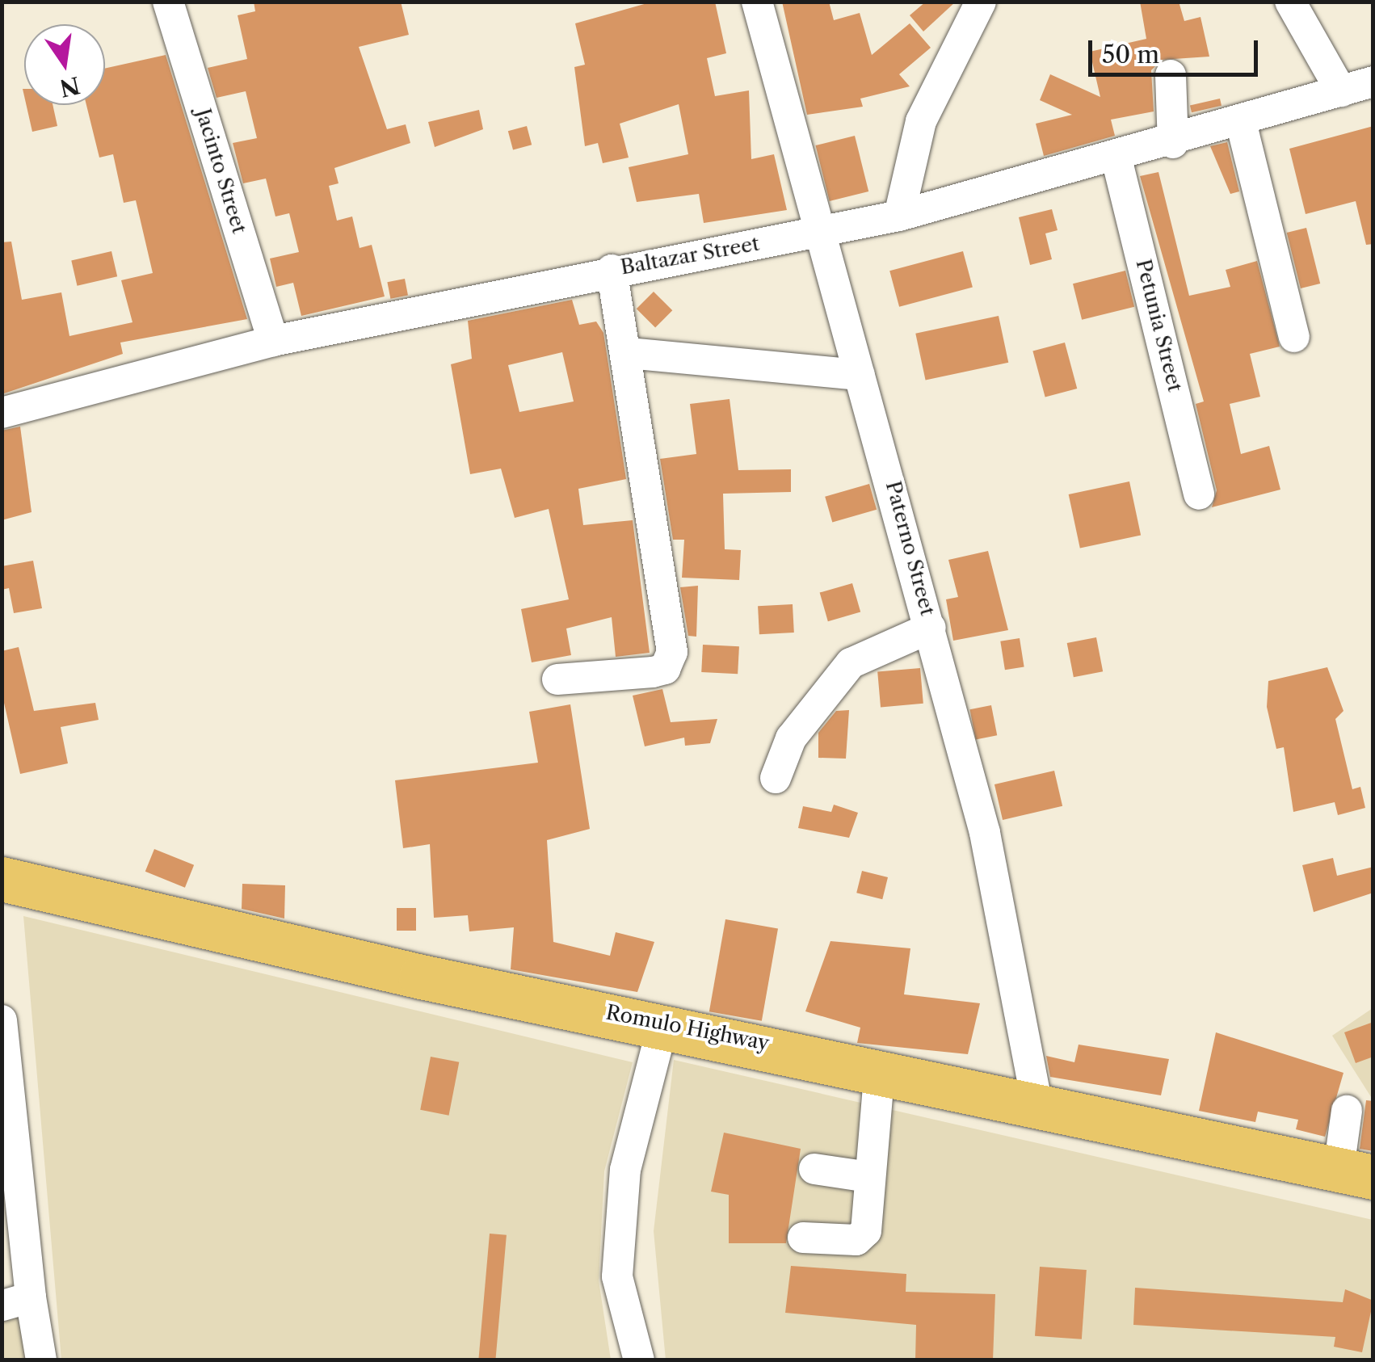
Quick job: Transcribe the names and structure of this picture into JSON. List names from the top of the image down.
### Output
{
  "streets": {
    "highway": ["Romulo Highway"],
    "street": [
      "Jacinto Street",
      "Baltazar Street",
      "Petunia Street",
      "Paterno Street"
    ]
  },
  "crossings": [
    ["Jacinto Street", "Baltazar Street"],
    ["Baltazar Street", "Petunia Street"],
    ["Baltazar Street", "Paterno Street"],
    ["Paterno Street", "Romulo Highway"]
  ],
  "scale_bar": "50 m",
  "north": "bottom"
}
